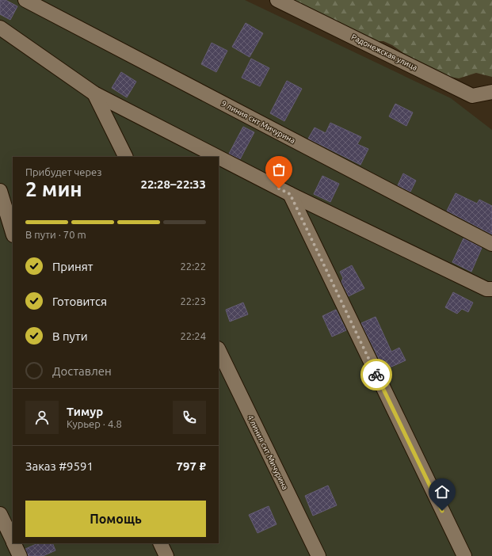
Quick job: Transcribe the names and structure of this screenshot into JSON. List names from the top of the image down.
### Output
{
  "streets": {
    "street": ["Радонежская улица", "9 линия снт Мичурина", "4 линия снт Мичурина"]
  },
  "page": {
    "heading": ["2 мин", "Прибудет через", "22:28–22:33"],
    "panel": [
      "Тимур",
      "Курьер · 4.8",
      "Заказ #9591",
      "797 ₽"
    ],
    "bar": "В пути · 70 m",
    "list": [
      ["Принят", "22:22"],
      ["Готовится", "22:23"],
      ["В пути", "22:24"],
      "Доставлен"
    ],
    "buttons": "Помощь"
  }
}
